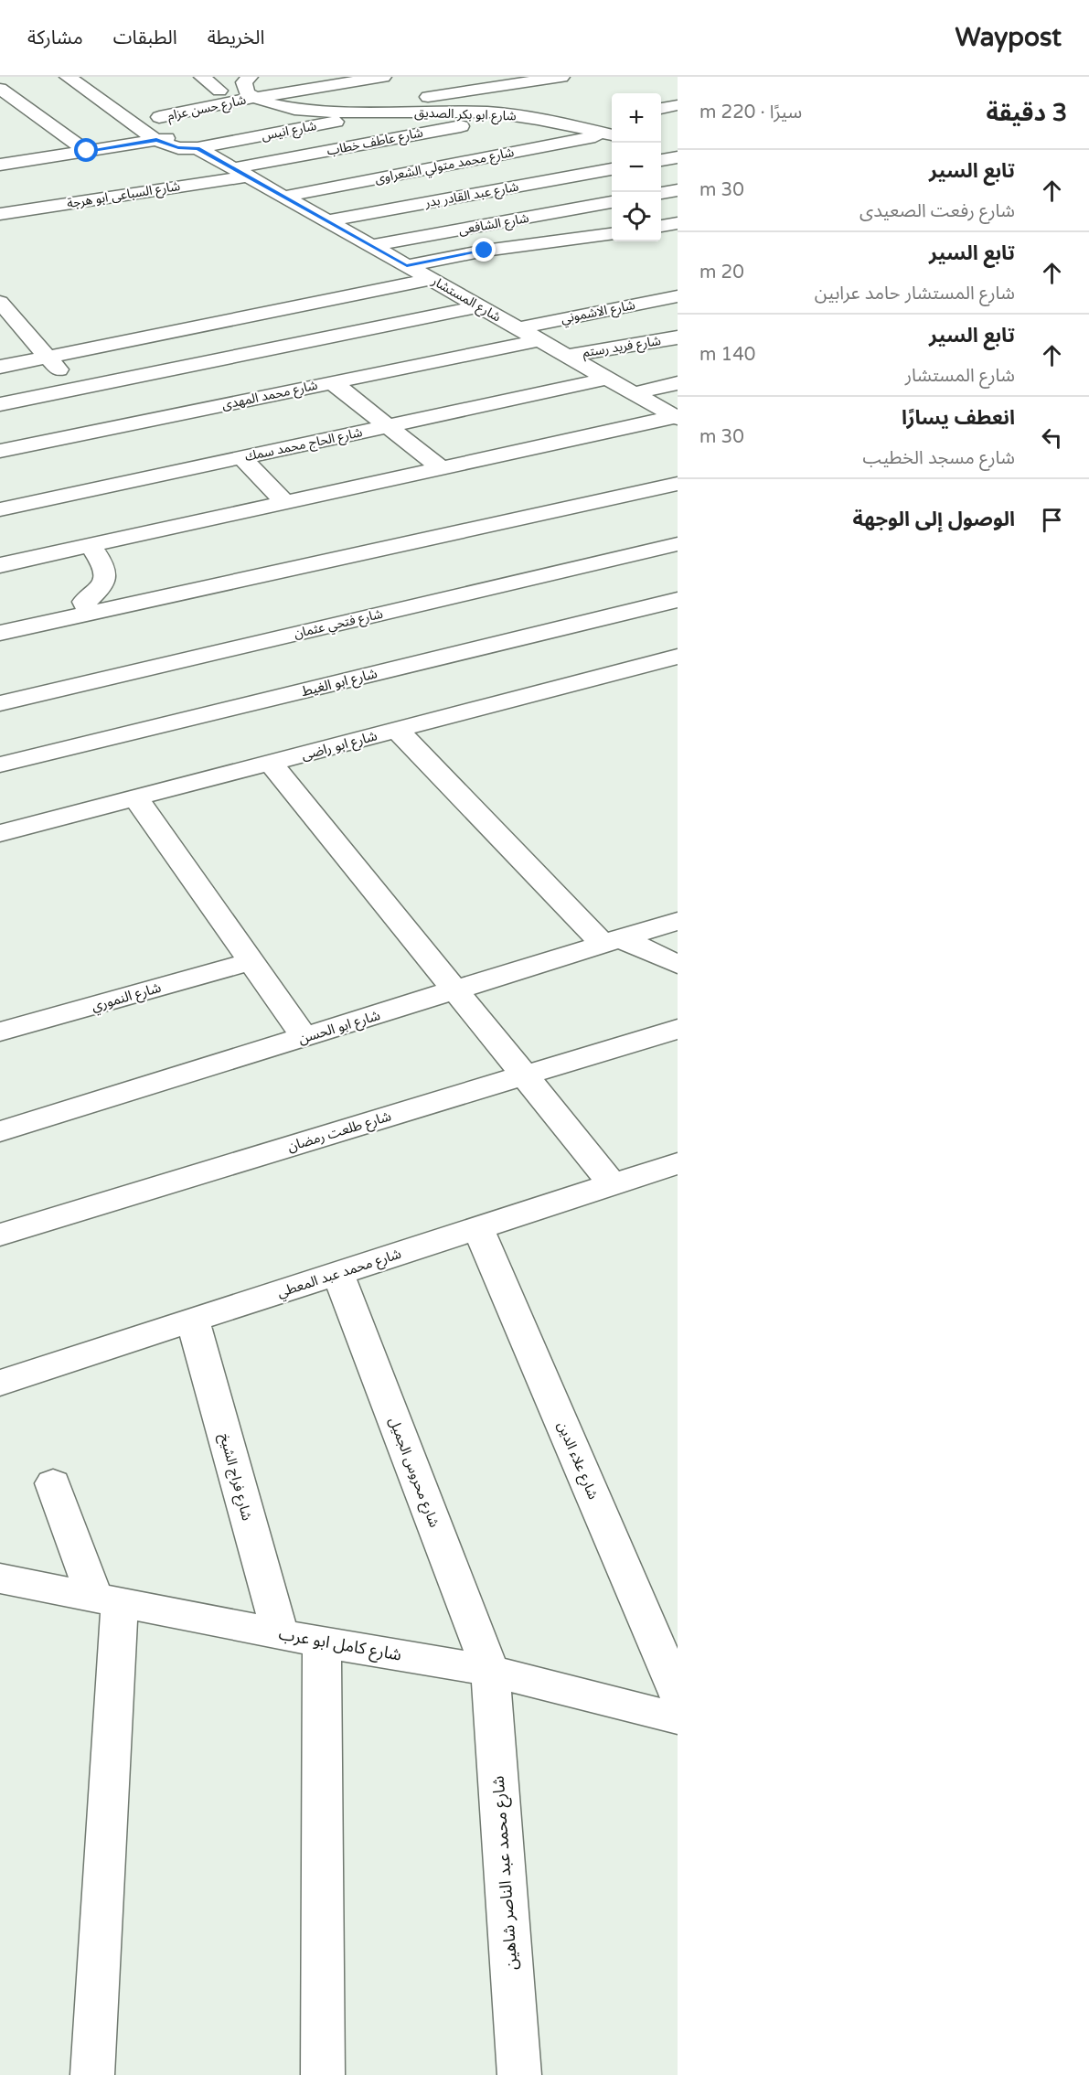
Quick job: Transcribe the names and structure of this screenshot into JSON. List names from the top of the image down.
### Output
{
  "streets": {
    "street": [
      "شارع حسن عزام",
      "شارع ابو بكر الصديق",
      "شارع انيس",
      "شارع عاطف خطاب",
      "شارع محمد متولي الشعراوى",
      "شارع السباعى ابو هرجة",
      "شارع عبد القادر بدر",
      "شارع الشافعى",
      "شارع المستشار",
      "شارع الاشموني",
      "شارع فريد رستم",
      "شارع محمد المهدى",
      "شارع الحاج محمد سمك",
      "شارع فتحي عثمان",
      "شارع ابو الغيط",
      "شارع ابو راضى",
      "شارع النموري",
      "شارع ابو الحسن",
      "شارع طلعت رمضان",
      "شارع محمد عبد المعطي",
      "شارع علاء الدين",
      "شارع محروس الجميل",
      "شارع فراج الشيخ",
      "شارع كامل ابو عرب",
      "شارع محمد عبد الناصر شاهين"
    ]
  },
  "crossings": [
    ["شارع حسن عزام", "شارع المستشار"],
    ["شارع ابو بكر الصديق", "شارع انيس"],
    ["شارع ابو بكر الصديق", "شارع عاطف خطاب"],
    ["شارع ابو بكر الصديق", "شارع محمد متولي الشعراوى"],
    ["شارع انيس", "شارع المستشار"],
    ["شارع عاطف خطاب", "شارع السباعى ابو هرجة"],
    ["شارع عاطف خطاب", "شارع المستشار"],
    ["شارع محمد متولي الشعراوى", "شارع المستشار"],
    ["شارع السباعى ابو هرجة", "شارع المستشار"],
    ["شارع عبد القادر بدر", "شارع المستشار"],
    ["شارع الشافعى", "شارع المستشار"],
    ["شارع المستشار", "شارع الاشموني"],
    ["شارع المستشار", "شارع فريد رستم"],
    ["شارع المستشار", "شارع محمد المهدى"],
    ["شارع المستشار", "شارع الحاج محمد سمك"],
    ["شارع محمد عبد المعطي", "شارع علاء الدين"],
    ["شارع محمد عبد المعطي", "شارع محروس الجميل"],
    ["شارع محمد عبد المعطي", "شارع فراج الشيخ"],
    ["شارع محروس الجميل", "شارع كامل ابو عرب"],
    ["شارع محروس الجميل", "شارع محمد عبد الناصر شاهين"],
    ["شارع فراج الشيخ", "شارع كامل ابو عرب"],
    ["شارع كامل ابو عرب", "شارع محمد عبد الناصر شاهين"]
  ],
  "page": {
    "header": "Waypost",
    "nav": ["الخريطة", "الطبقات", "مشاركة"],
    "heading": ["3 دقيقة", "سيرًا · 220 m"],
    "map_buttons": ["+", "−"],
    "list": [
      ["تابع السير", "شارع رفعت الصعيدى", "30 m"],
      ["تابع السير", "شارع المستشار حامد عرابين", "20 m"],
      ["تابع السير", "شارع المستشار", "140 m"],
      ["انعطف يسارًا", "شارع مسجد الخطيب", "30 m"],
      "الوصول إلى الوجهة"
    ]
  }
}
